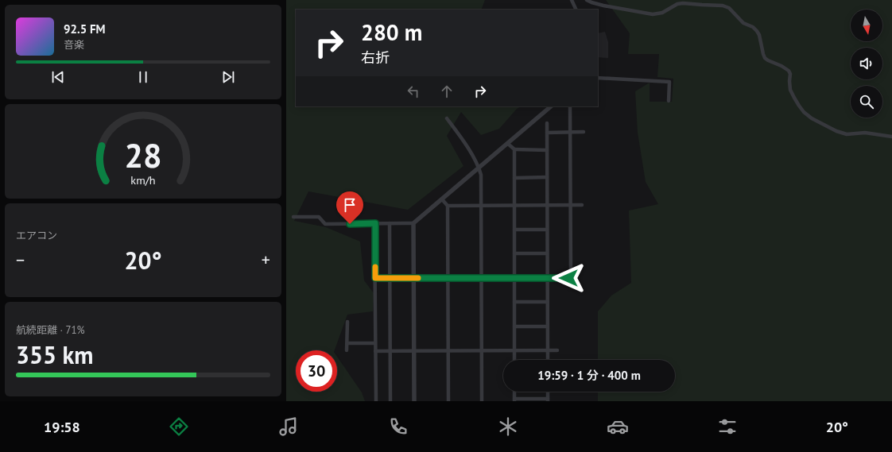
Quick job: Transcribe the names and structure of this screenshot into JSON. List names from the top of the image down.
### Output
{
  "north": "bottom",
  "page": {
    "turn": ["280 m", "右折"],
    "song": ["92.5 FM", "音楽"],
    "tile": [
      "エアコン",
      ["航続距離 · 71%", "355 km"]
    ],
    "heat": ["−", "20°", "+"],
    "limit": "30",
    "trip": "19:59 · 1 分 · 400 m",
    "tabs": ["19:58", "20°"],
    "gauge": ["28", "km/h"]
  }
}
